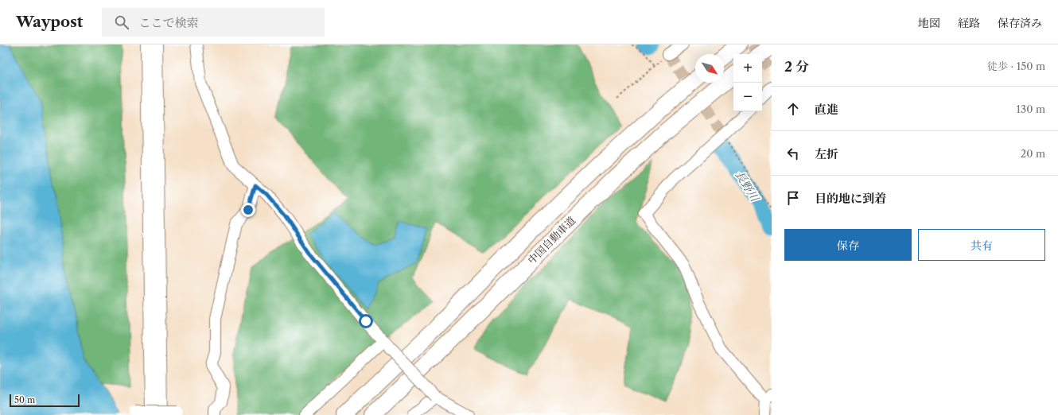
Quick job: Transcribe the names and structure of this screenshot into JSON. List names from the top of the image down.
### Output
{
  "streets": {
    "highway": ["中国自動車道"]
  },
  "water": ["長野川"],
  "scale_bar": "50 m",
  "north": "bottom right",
  "page": {
    "header": "Waypost",
    "search": "ここで検索",
    "nav": ["地図", "経路", "保存済み"],
    "heading": ["2 分", "徒歩 · 150 m"],
    "map_buttons": ["+", "−"],
    "list": [
      ["直進", "130 m"],
      ["左折", "20 m"],
      "目的地に到着"
    ],
    "buttons": ["保存", "共有"],
    "scale": "50 m"
  }
}
